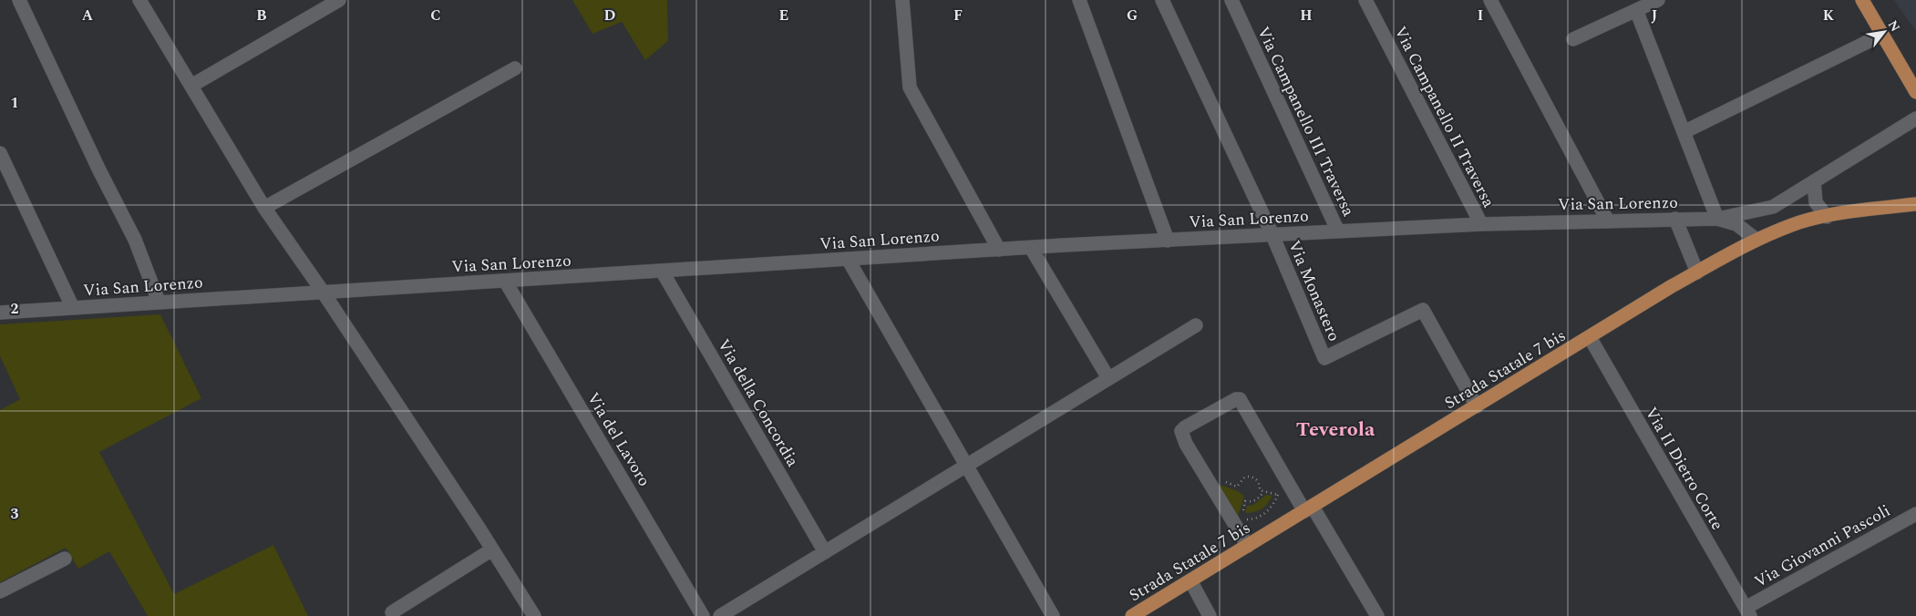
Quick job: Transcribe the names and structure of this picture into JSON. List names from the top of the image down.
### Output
{
  "streets": {
    "main road": ["Strada Statale 7 bis"],
    "street": [
      "Via Campanello II Traversa",
      "Via Campanello III Traversa",
      "Via San Lorenzo",
      "Via Monastero",
      "Via della Concordia",
      "Via del Lavoro",
      "Via II Dietro Corte",
      "Via Giovanni Pascoli"
    ]
  },
  "crossings": [
    ["Via Campanello II Traversa", "Via San Lorenzo"],
    ["Via Campanello III Traversa", "Via San Lorenzo"],
    ["Via San Lorenzo", "Via Monastero"],
    ["Via San Lorenzo", "Strada Statale 7 bis"],
    ["Via San Lorenzo", "Via della Concordia"],
    ["Via San Lorenzo", "Via del Lavoro"],
    ["Via Monastero", "Strada Statale 7 bis"],
    ["Strada Statale 7 bis", "Via II Dietro Corte"],
    ["Via II Dietro Corte", "Via Giovanni Pascoli"]
  ],
  "districts": ["Teverola"],
  "north": "top right",
  "grid": {
    "columns": [
      "A",
      "B",
      "C",
      "D",
      "E",
      "F",
      "G",
      "H",
      "I",
      "J",
      "K"
    ],
    "rows": ["1", "2", "3"]
  }
}
